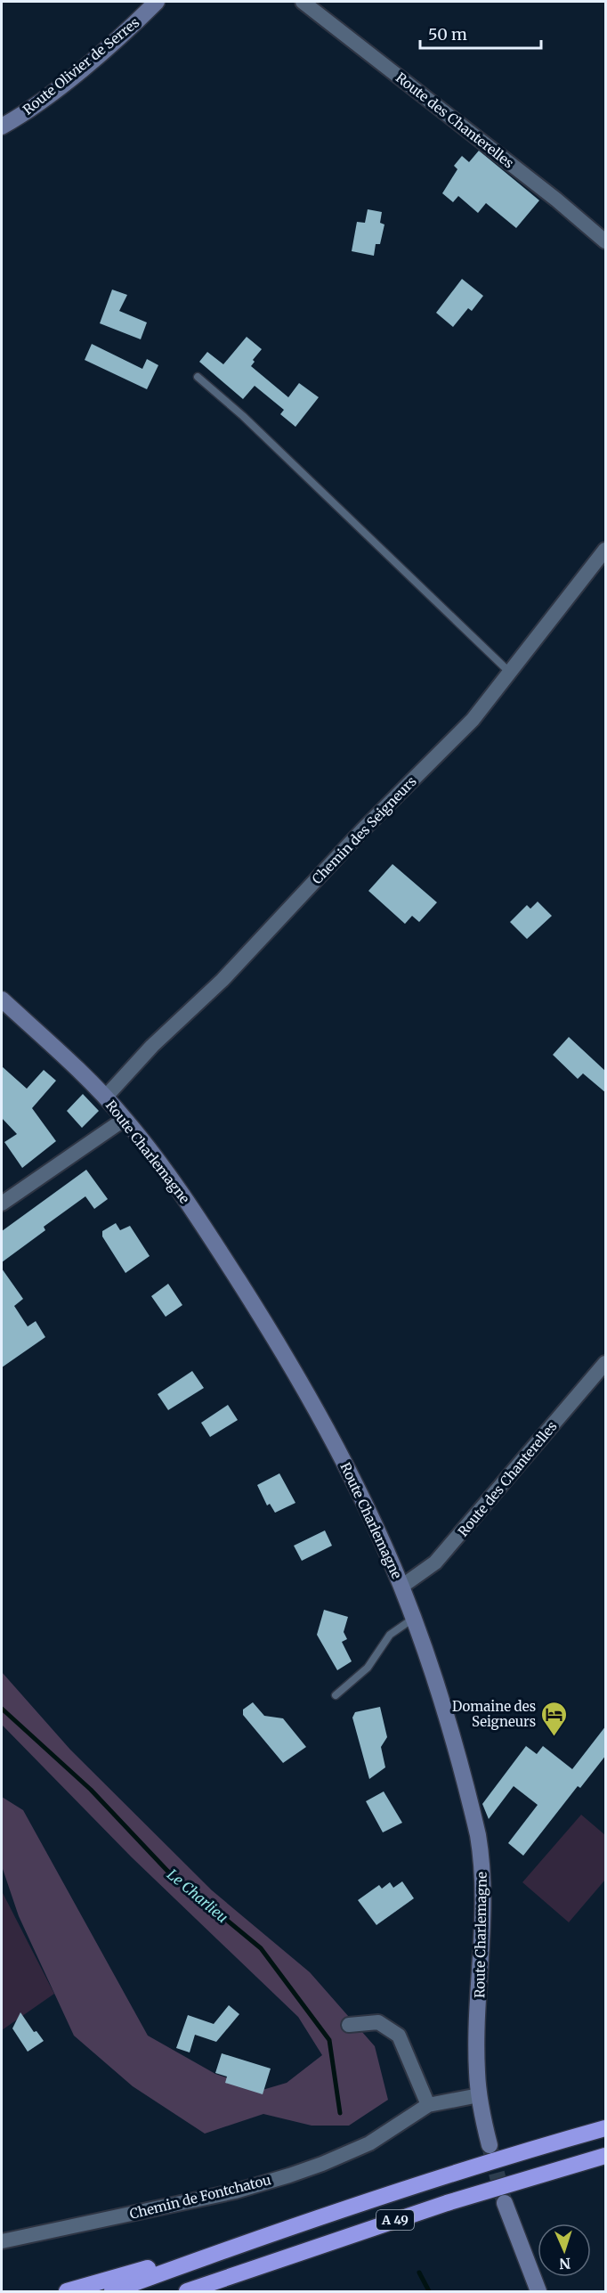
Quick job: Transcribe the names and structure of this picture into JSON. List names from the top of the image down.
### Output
{
  "streets": {
    "highway": ["A 49"],
    "main road": ["Route Olivier de Serres", "Route Charlemagne"],
    "street": ["Route des Chanterelles", "Chemin des Seigneurs", "Chemin de Fontchatou"]
  },
  "crossings": [
    ["Route des Chanterelles", "Route Charlemagne"],
    ["Chemin des Seigneurs", "Route Charlemagne"],
    ["Route Charlemagne", "Chemin de Fontchatou"]
  ],
  "water": ["Le Charlieu"],
  "places": {
    "hotel": ["Domaine des Seigneurs"]
  },
  "scale_bar": "50 m",
  "north": "bottom"
}
